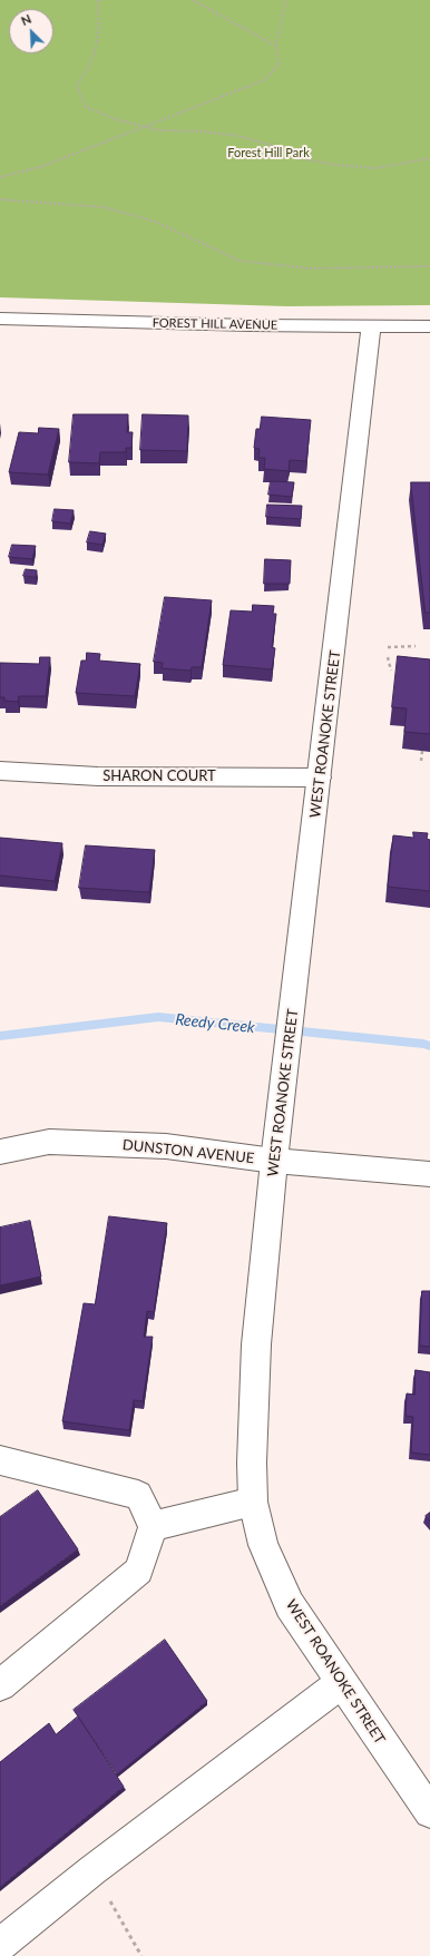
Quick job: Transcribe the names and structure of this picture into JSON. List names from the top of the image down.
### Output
{
  "streets": {
    "main road": [
      "FOREST HILL AVENUE",
      "WEST ROANOKE STREET",
      "SHARON COURT",
      "DUNSTON AVENUE"
    ]
  },
  "crossings": [
    ["FOREST HILL AVENUE", "WEST ROANOKE STREET"],
    ["WEST ROANOKE STREET", "SHARON COURT"],
    ["WEST ROANOKE STREET", "DUNSTON AVENUE"]
  ],
  "water": ["Reedy Creek"],
  "parks": ["Forest Hill Park"],
  "north": "top left"
}
